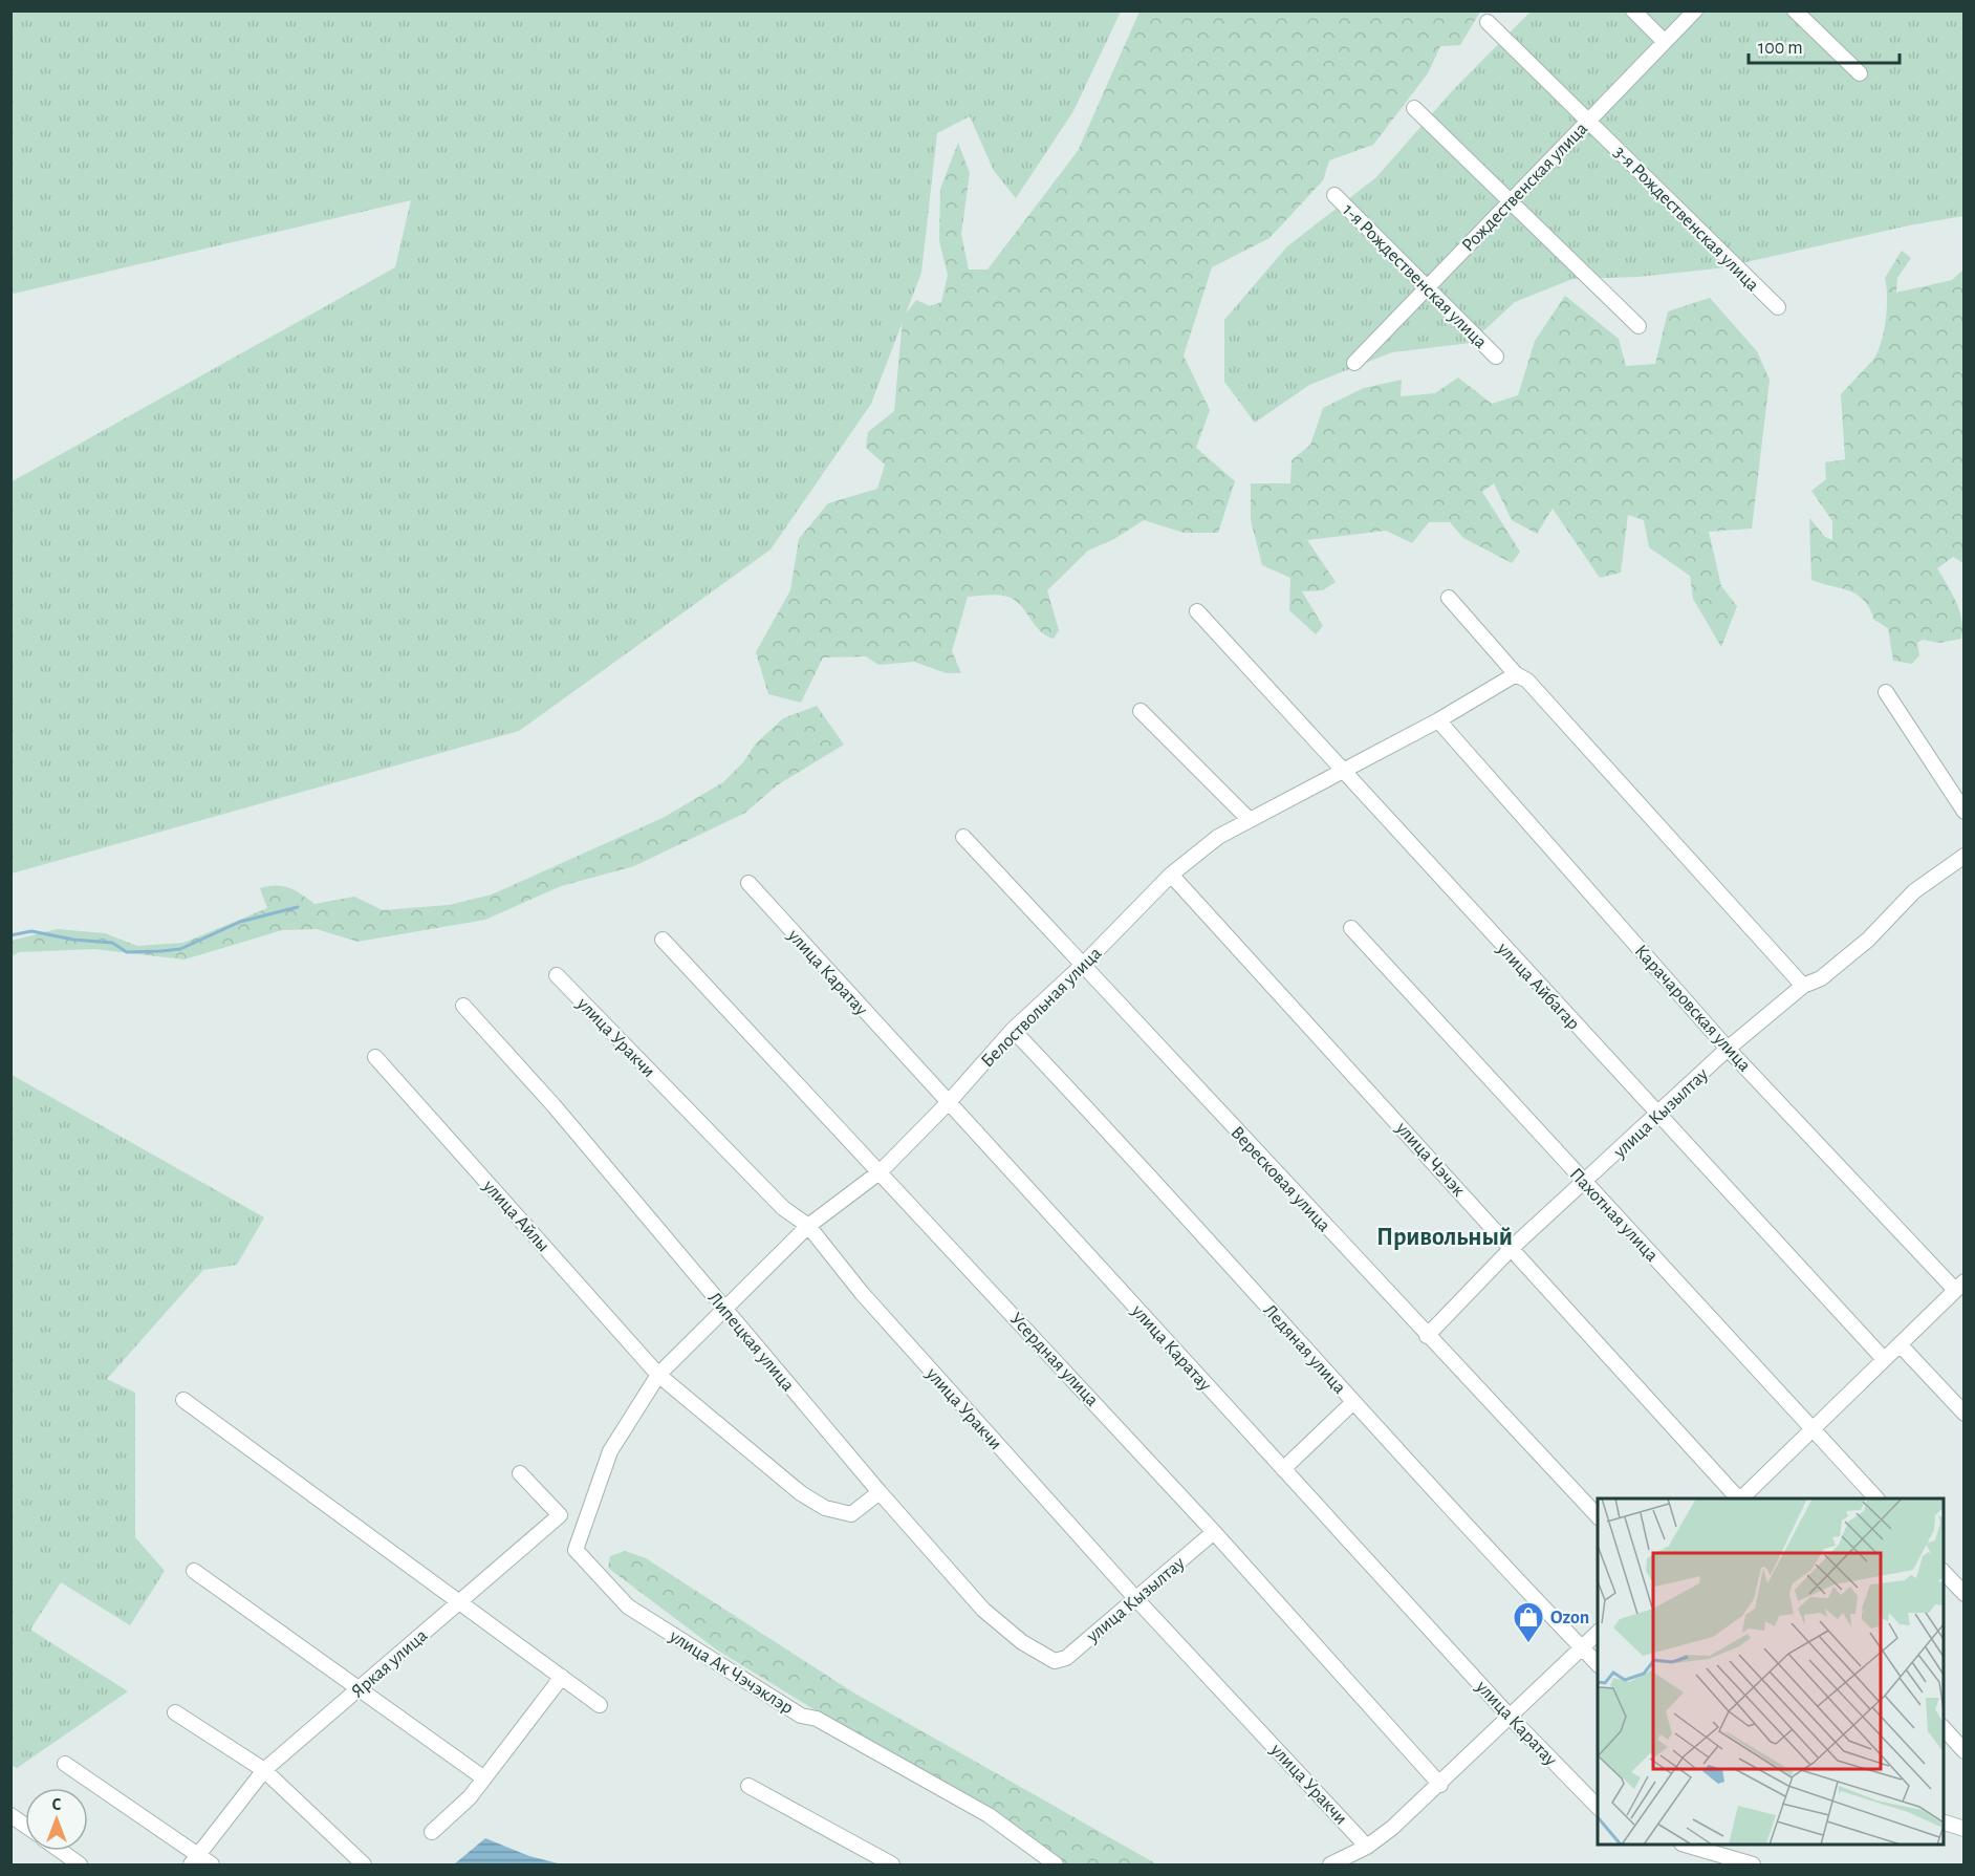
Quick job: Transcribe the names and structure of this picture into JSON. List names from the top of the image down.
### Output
{
  "streets": {
    "street": [
      "Рождественская улица",
      "3-я Рождественская улица",
      "1-я Рождественская улица",
      "улица Каратау",
      "улица Айбагар",
      "Белоствольная улица",
      "Карачаровская улица",
      "улица Уракчи",
      "улица Кызылтау",
      "улица Чэчэк",
      "Вересковая улица",
      "Пахотная улица",
      "улица Айлы",
      "Липецкая улица",
      "Ледяная улица",
      "Усердная улица",
      "Яркая улица",
      "улица Ак Чэчэклэр"
    ]
  },
  "crossings": [
    ["Рождественская улица", "3-я Рождественская улица"],
    ["Рождественская улица", "1-я Рождественская улица"],
    ["улица Каратау", "Белоствольная улица"],
    ["улица Айбагар", "Белоствольная улица"],
    ["улица Айбагар", "улица Кызылтау"],
    ["Белоствольная улица", "Карачаровская улица"],
    ["Белоствольная улица", "улица Уракчи"],
    ["Белоствольная улица", "улица Чэчэк"],
    ["Белоствольная улица", "Вересковая улица"],
    ["Белоствольная улица", "улица Айлы"],
    ["Белоствольная улица", "Липецкая улица"],
    ["Белоствольная улица", "Ледяная улица"],
    ["Белоствольная улица", "Усердная улица"],
    ["Белоствольная улица", "улица Ак Чэчэклэр"],
    ["Карачаровская улица", "улица Кызылтау"],
    ["улица Уракчи", "улица Кызылтау"],
    ["улица Кызылтау", "улица Чэчэк"],
    ["улица Кызылтау", "Вересковая улица"],
    ["улица Кызылтау", "Пахотная улица"],
    ["улица Кызылтау", "Липецкая улица"],
    ["улица Кызылтау", "Усердная улица"],
    ["улица Айлы", "Липецкая улица"]
  ],
  "districts": ["Привольный"],
  "places": {
    "shop": ["Ozon"]
  },
  "scale_bar": "100 m",
  "north": "top"
}
